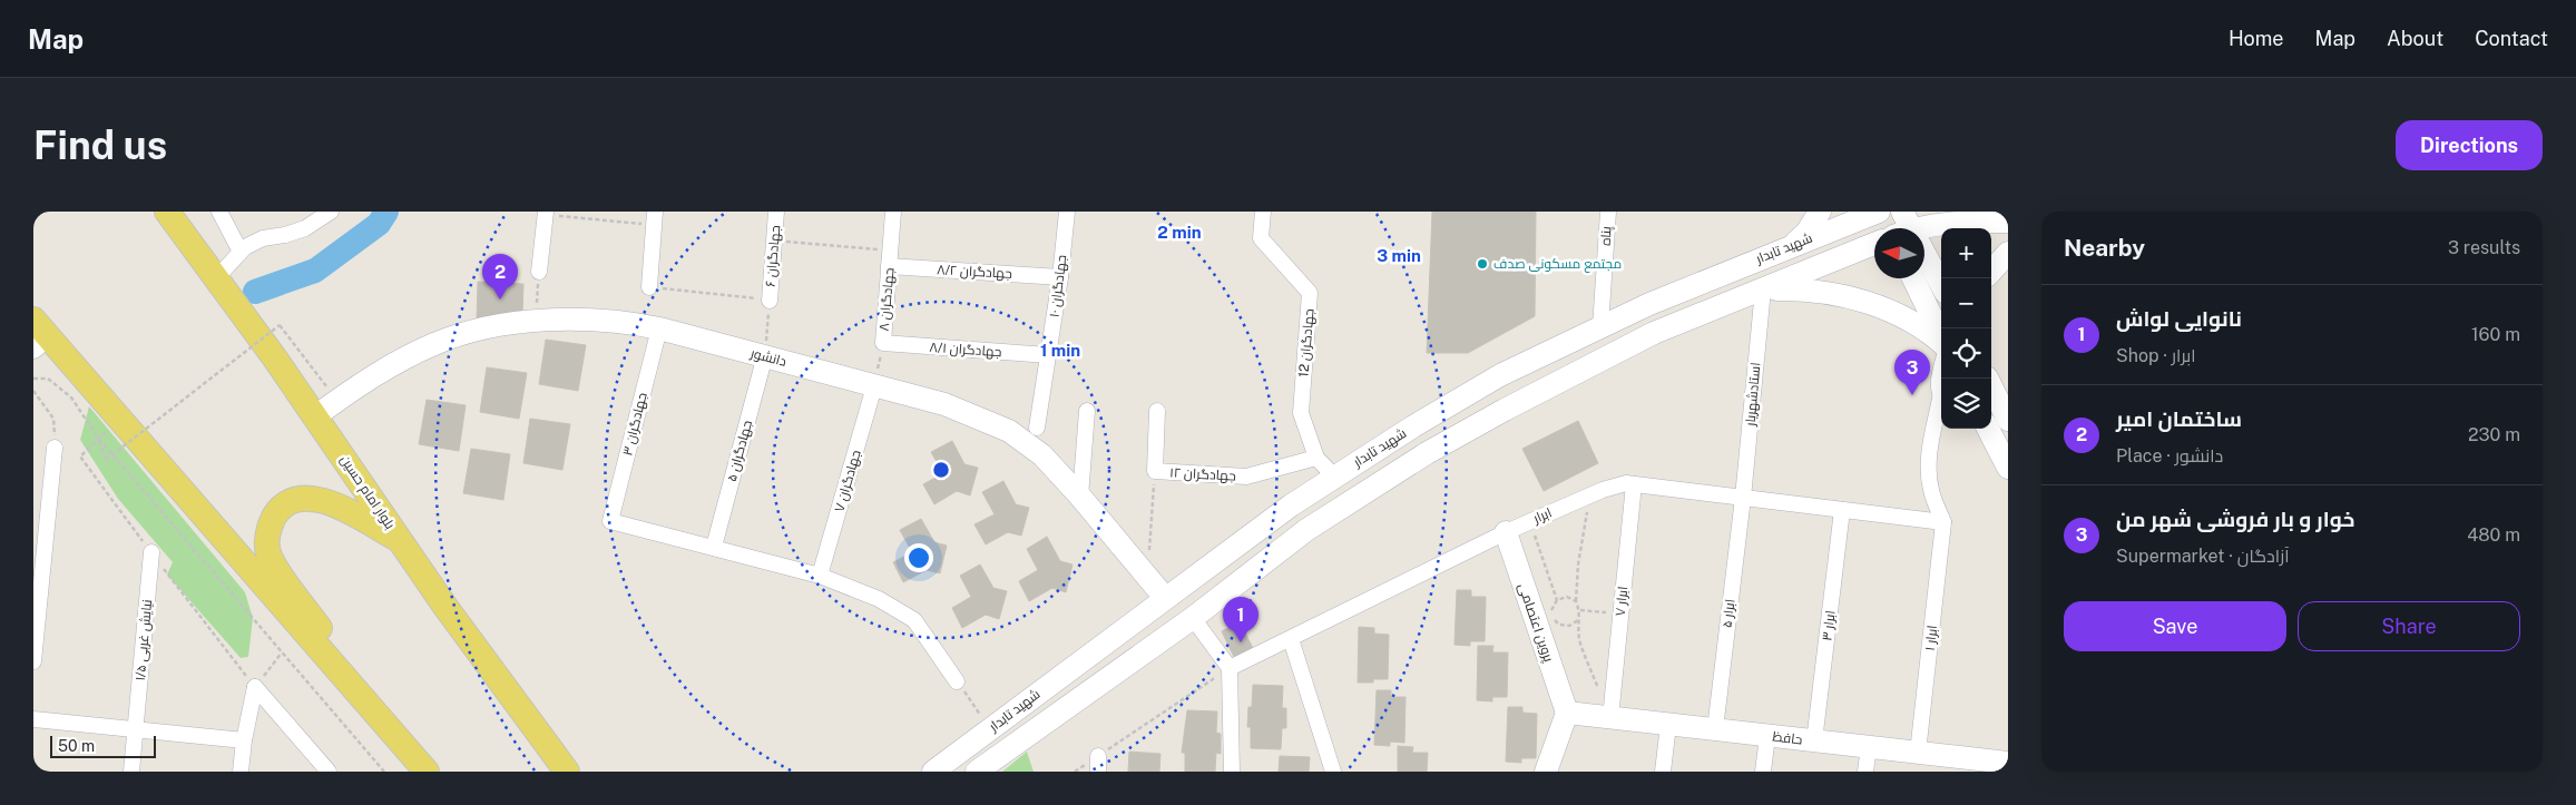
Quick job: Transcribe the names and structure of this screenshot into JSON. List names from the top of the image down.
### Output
{
  "streets": {
    "main road": [
      "شهید تابدار",
      "دانشور",
      "بلوار امام حسین",
      "پروین اعتصامی",
      "حافظ"
    ],
    "street": [
      "پناه",
      "جهادگران ۶",
      "جهادگران ۸/۲",
      "جهادگران ۱۰",
      "جهادگران ۸",
      "جهادگران 12",
      "جهادگران ۸/۱",
      "استادشهریار",
      "جهادگران ۳",
      "جهادگران ۵",
      "جهادگران ۱۲",
      "جهادگران ۷",
      "ابرار",
      "ابرار ۷",
      "ابرار ۵",
      "ابرار ۳",
      "ابرار ۱",
      "نیایش غربی ۱/۵"
    ]
  },
  "crossings": [
    ["پناه", "شهید تابدار"],
    ["شهید تابدار", "دانشور"],
    ["شهید تابدار", "استادشهریار"],
    ["جهادگران ۸/۲", "جهادگران ۱۰"],
    ["جهادگران ۸/۲", "جهادگران ۸"],
    ["جهادگران ۱۰", "جهادگران ۸/۱"],
    ["جهادگران ۸", "جهادگران ۸/۱"],
    ["جهادگران ۸", "دانشور"],
    ["جهادگران ۸", "جهادگران ۷"],
    ["جهادگران 12", "جهادگران ۱۲"],
    ["دانشور", "جهادگران ۳"],
    ["دانشور", "جهادگران ۵"],
    ["دانشور", "جهادگران ۷"],
    ["دانشور", "بلوار امام حسین"],
    ["استادشهریار", "ابرار"],
    ["استادشهریار", "ابرار ۵"],
    ["جهادگران ۳", "جهادگران ۵"],
    ["ابرار", "ابرار ۷"],
    ["ابرار", "ابرار ۵"],
    ["ابرار", "پروین اعتصامی"],
    ["ابرار", "ابرار ۳"],
    ["ابرار", "ابرار ۱"],
    ["ابرار ۷", "حافظ"],
    ["ابرار ۵", "حافظ"],
    ["پروین اعتصامی", "حافظ"],
    ["ابرار ۳", "حافظ"],
    ["ابرار ۱", "حافظ"]
  ],
  "places": ["مجتمع مسکونی صدف"],
  "scale_bar": "50 m",
  "north": "left",
  "page": {
    "header": "Map",
    "nav": [
      "Home",
      "Map",
      "About",
      "Contact"
    ],
    "buttons": [
      "Directions",
      ["Save", "Share"]
    ],
    "title": "Find us",
    "heading": ["Nearby", "3 results"],
    "map_buttons": ["+", "−"],
    "pins": ["2", "3", "1"],
    "list": [
      {
        "mark": "1",
        "name": "نانوایی لواش",
        "note": "Shop · ابرار",
        "value": "160 m"
      },
      {
        "mark": "2",
        "name": "ساختمان امیر",
        "note": "Place · دانشور",
        "value": "230 m"
      },
      {
        "mark": "3",
        "name": "خوار و بار فروشی شهر من",
        "note": "Supermarket · آزادگان",
        "value": "480 m"
      }
    ],
    "scale": "50 m"
  },
  "rings": ["2 min", "3 min", "1 min"]
}
